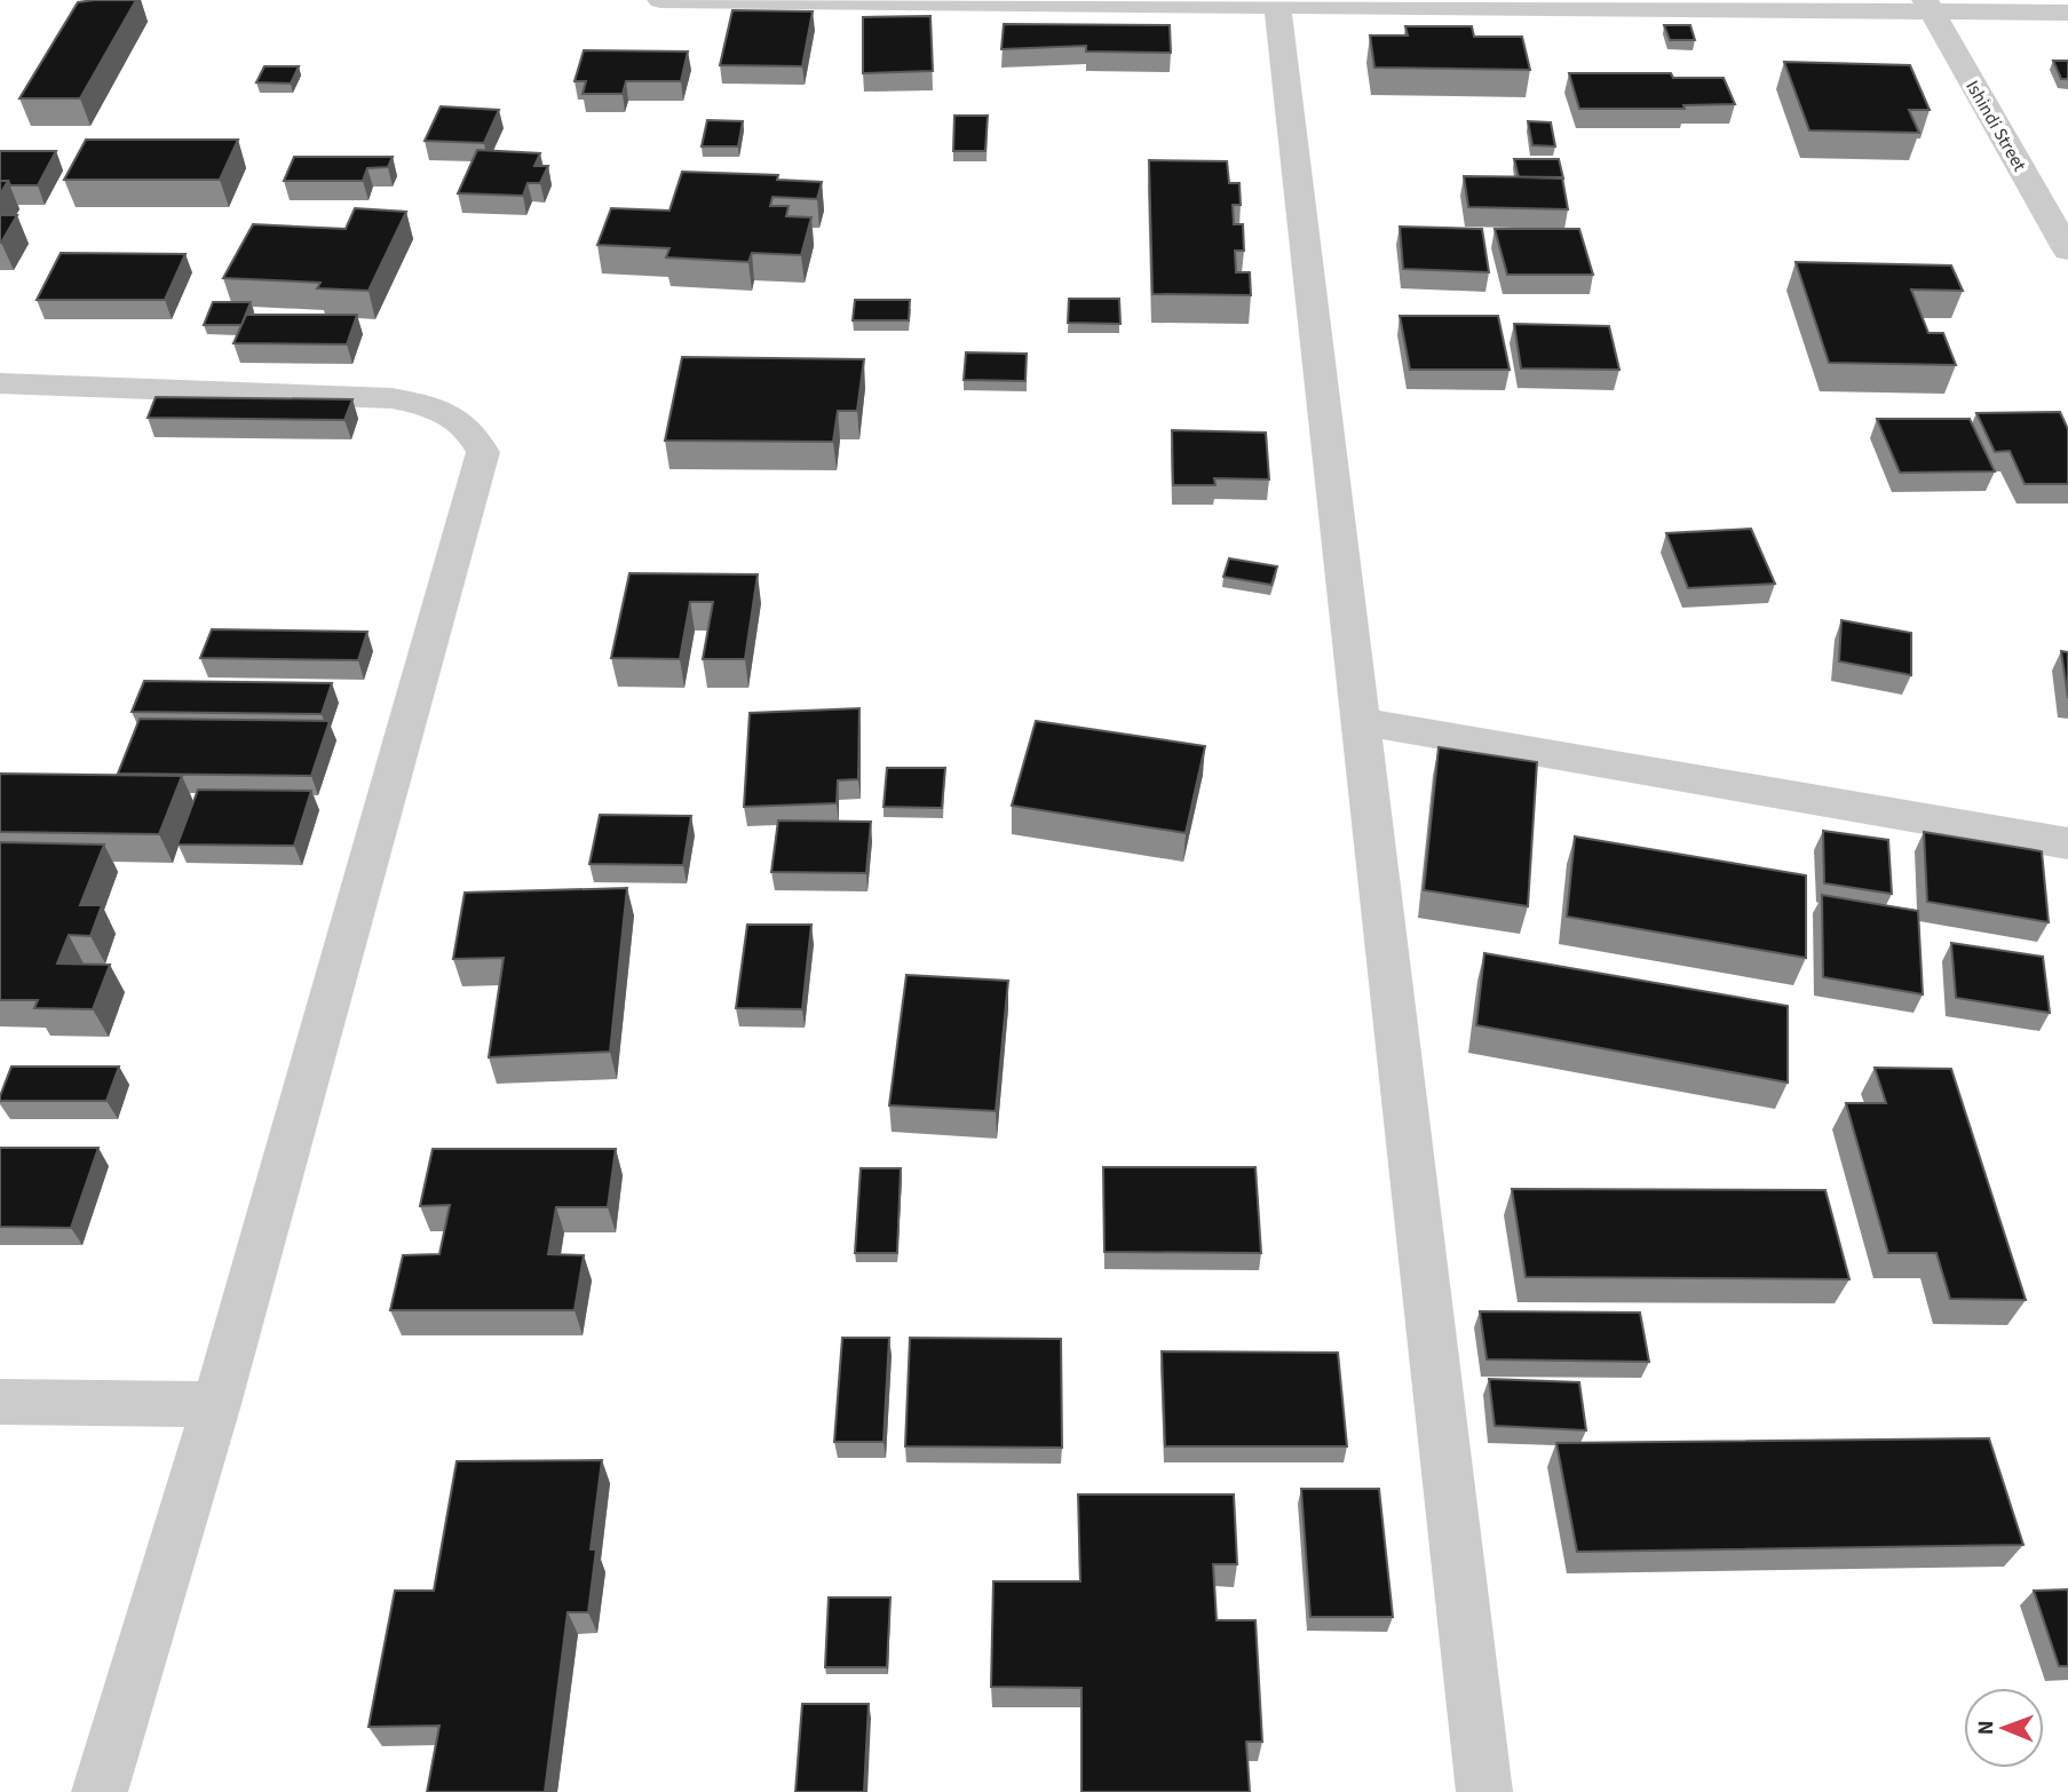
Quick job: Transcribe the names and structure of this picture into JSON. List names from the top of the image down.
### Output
{
  "streets": {
    "street": ["Ishindi Street"]
  },
  "north": "left"
}
